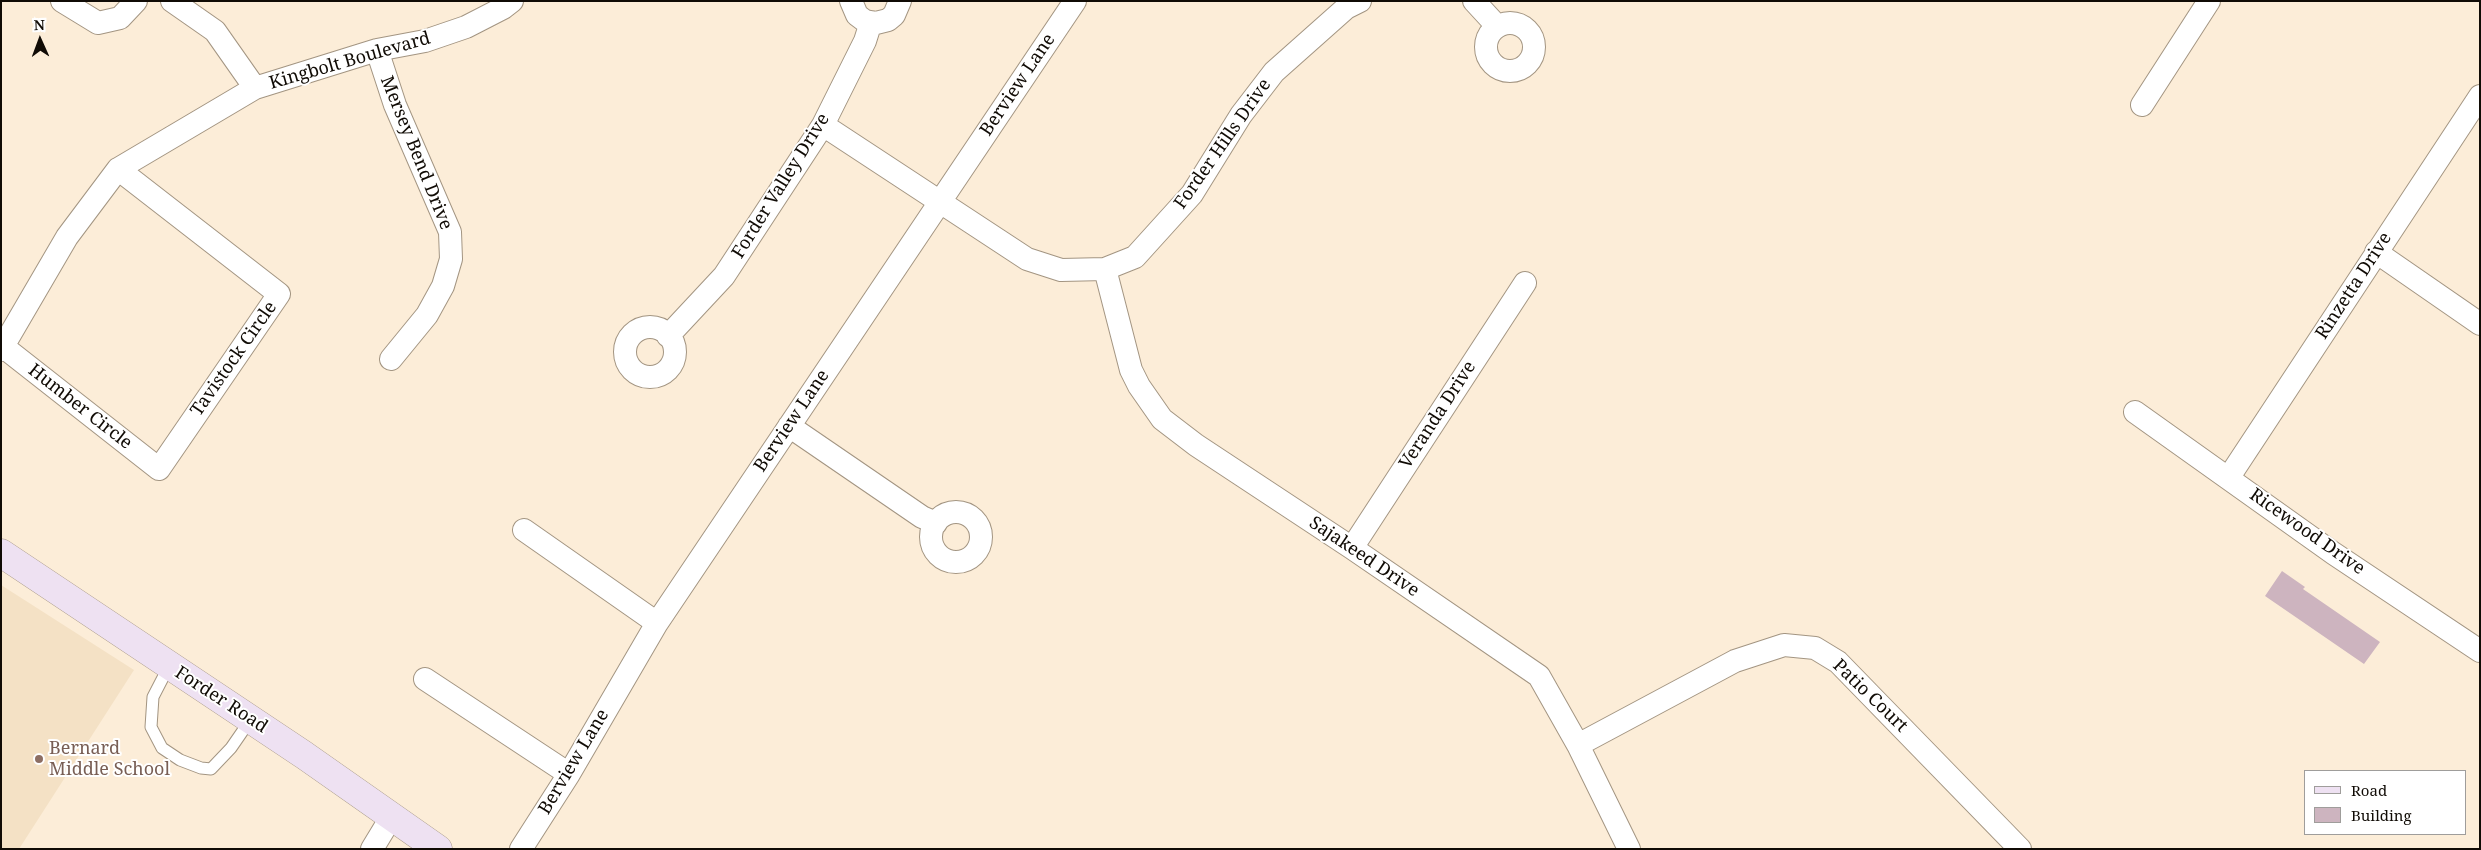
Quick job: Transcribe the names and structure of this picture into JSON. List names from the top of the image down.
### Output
{
  "streets": {
    "main road": ["Forder Road"],
    "street": [
      "Kingbolt Boulevard",
      "Berview Lane",
      "Forder Hills Drive",
      "Mersey Bend Drive",
      "Forder Valley Drive",
      "Rinzetta Drive",
      "Tavistock Circle",
      "Humber Circle",
      "Veranda Drive",
      "Ricewood Drive",
      "Sajakeed Drive",
      "Patio Court"
    ]
  },
  "crossings": [
    ["Kingbolt Boulevard", "Mersey Bend Drive"],
    ["Kingbolt Boulevard", "Tavistock Circle"],
    ["Kingbolt Boulevard", "Humber Circle"],
    ["Berview Lane", "Forder Hills Drive"],
    ["Forder Hills Drive", "Forder Valley Drive"],
    ["Forder Hills Drive", "Sajakeed Drive"],
    ["Rinzetta Drive", "Ricewood Drive"],
    ["Tavistock Circle", "Humber Circle"],
    ["Veranda Drive", "Sajakeed Drive"],
    ["Sajakeed Drive", "Patio Court"]
  ],
  "places": ["Bernard Middle School"],
  "legend": ["Road", "Building"],
  "north": "top"
}
